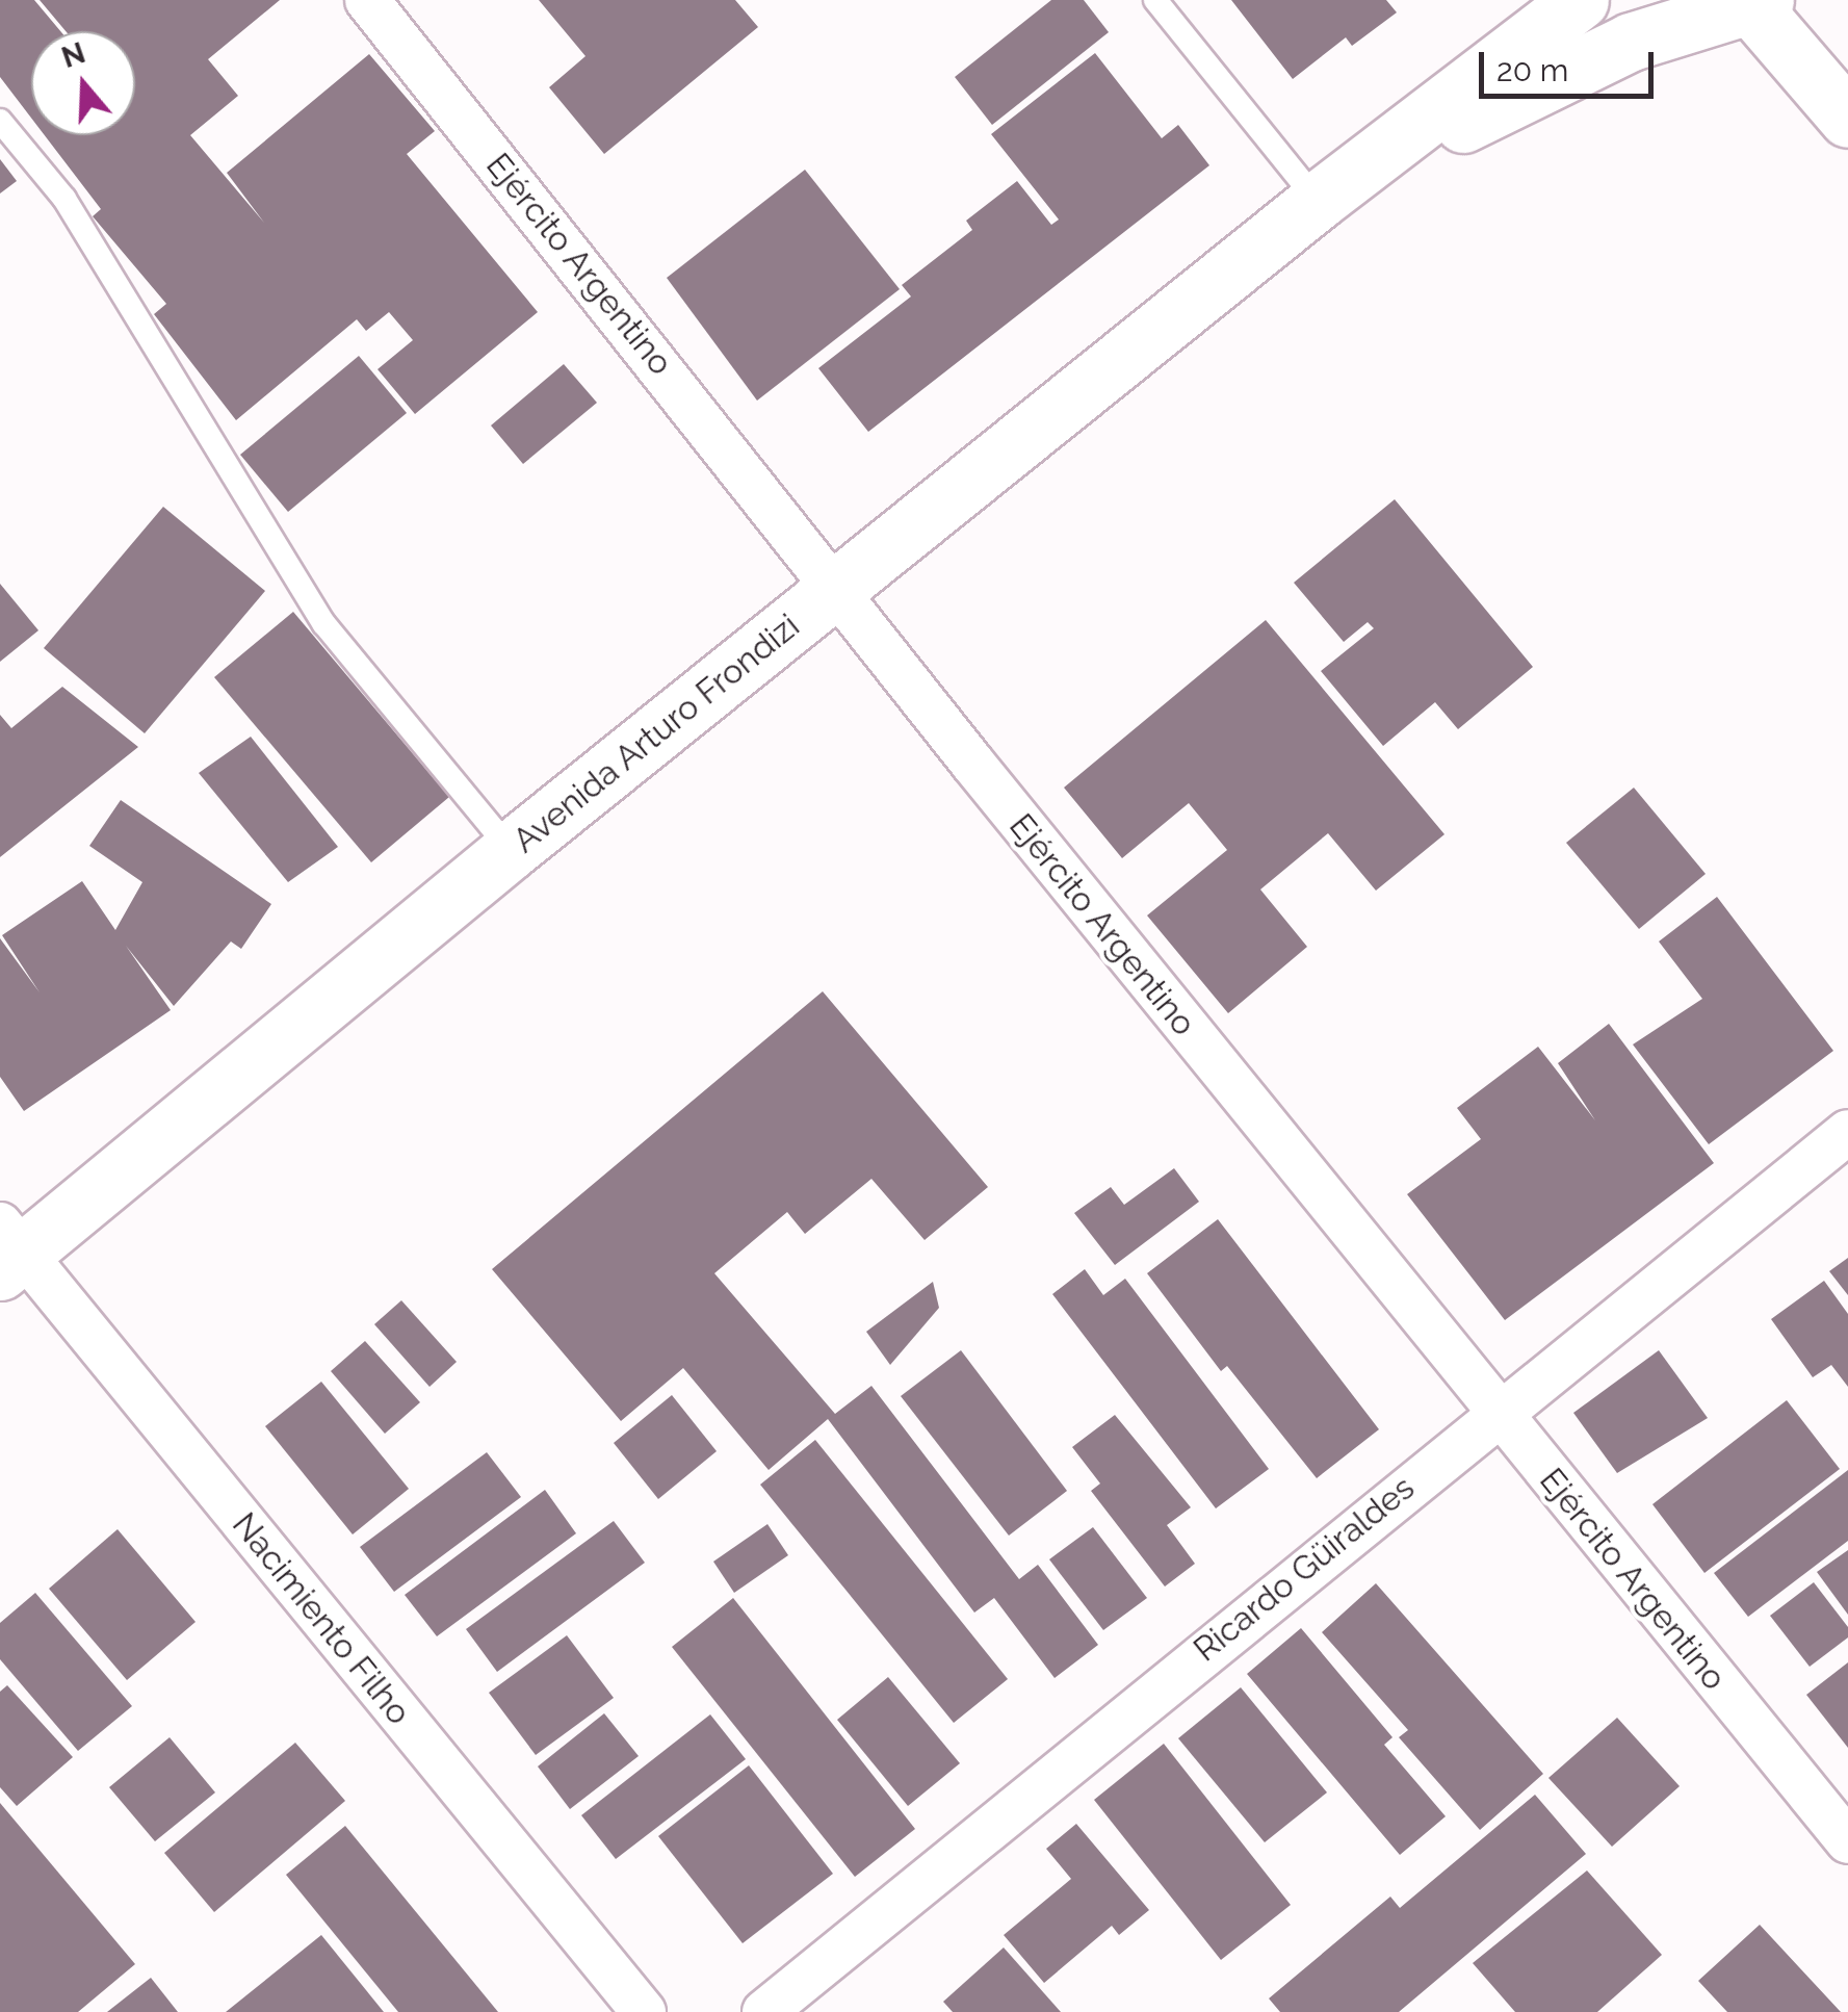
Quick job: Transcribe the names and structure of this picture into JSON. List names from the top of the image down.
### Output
{
  "streets": {
    "main road": ["Avenida Arturo Frondizi"],
    "street": ["Ejército Argentino", "Ricardo Güiraldes", "Nacimiento Filho"]
  },
  "crossings": [
    ["Ejército Argentino", "Avenida Arturo Frondizi"],
    ["Ejército Argentino", "Ricardo Güiraldes"],
    ["Avenida Arturo Frondizi", "Nacimiento Filho"]
  ],
  "scale_bar": "20 m",
  "north": "top"
}
